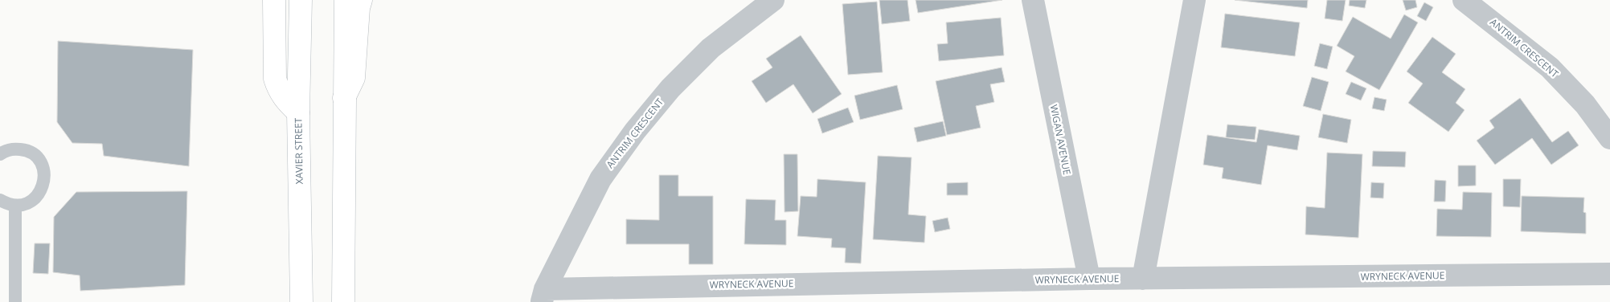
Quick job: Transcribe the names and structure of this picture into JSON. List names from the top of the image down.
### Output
{
  "streets": {
    "main road": ["XAVIER STREET"],
    "street": ["ANTRIM CRESCENT", "WIGAN AVENUE", "WRYNECK AVENUE"]
  },
  "crossings": [
    ["ANTRIM CRESCENT", "WRYNECK AVENUE"],
    ["WIGAN AVENUE", "WRYNECK AVENUE"]
  ]
}
